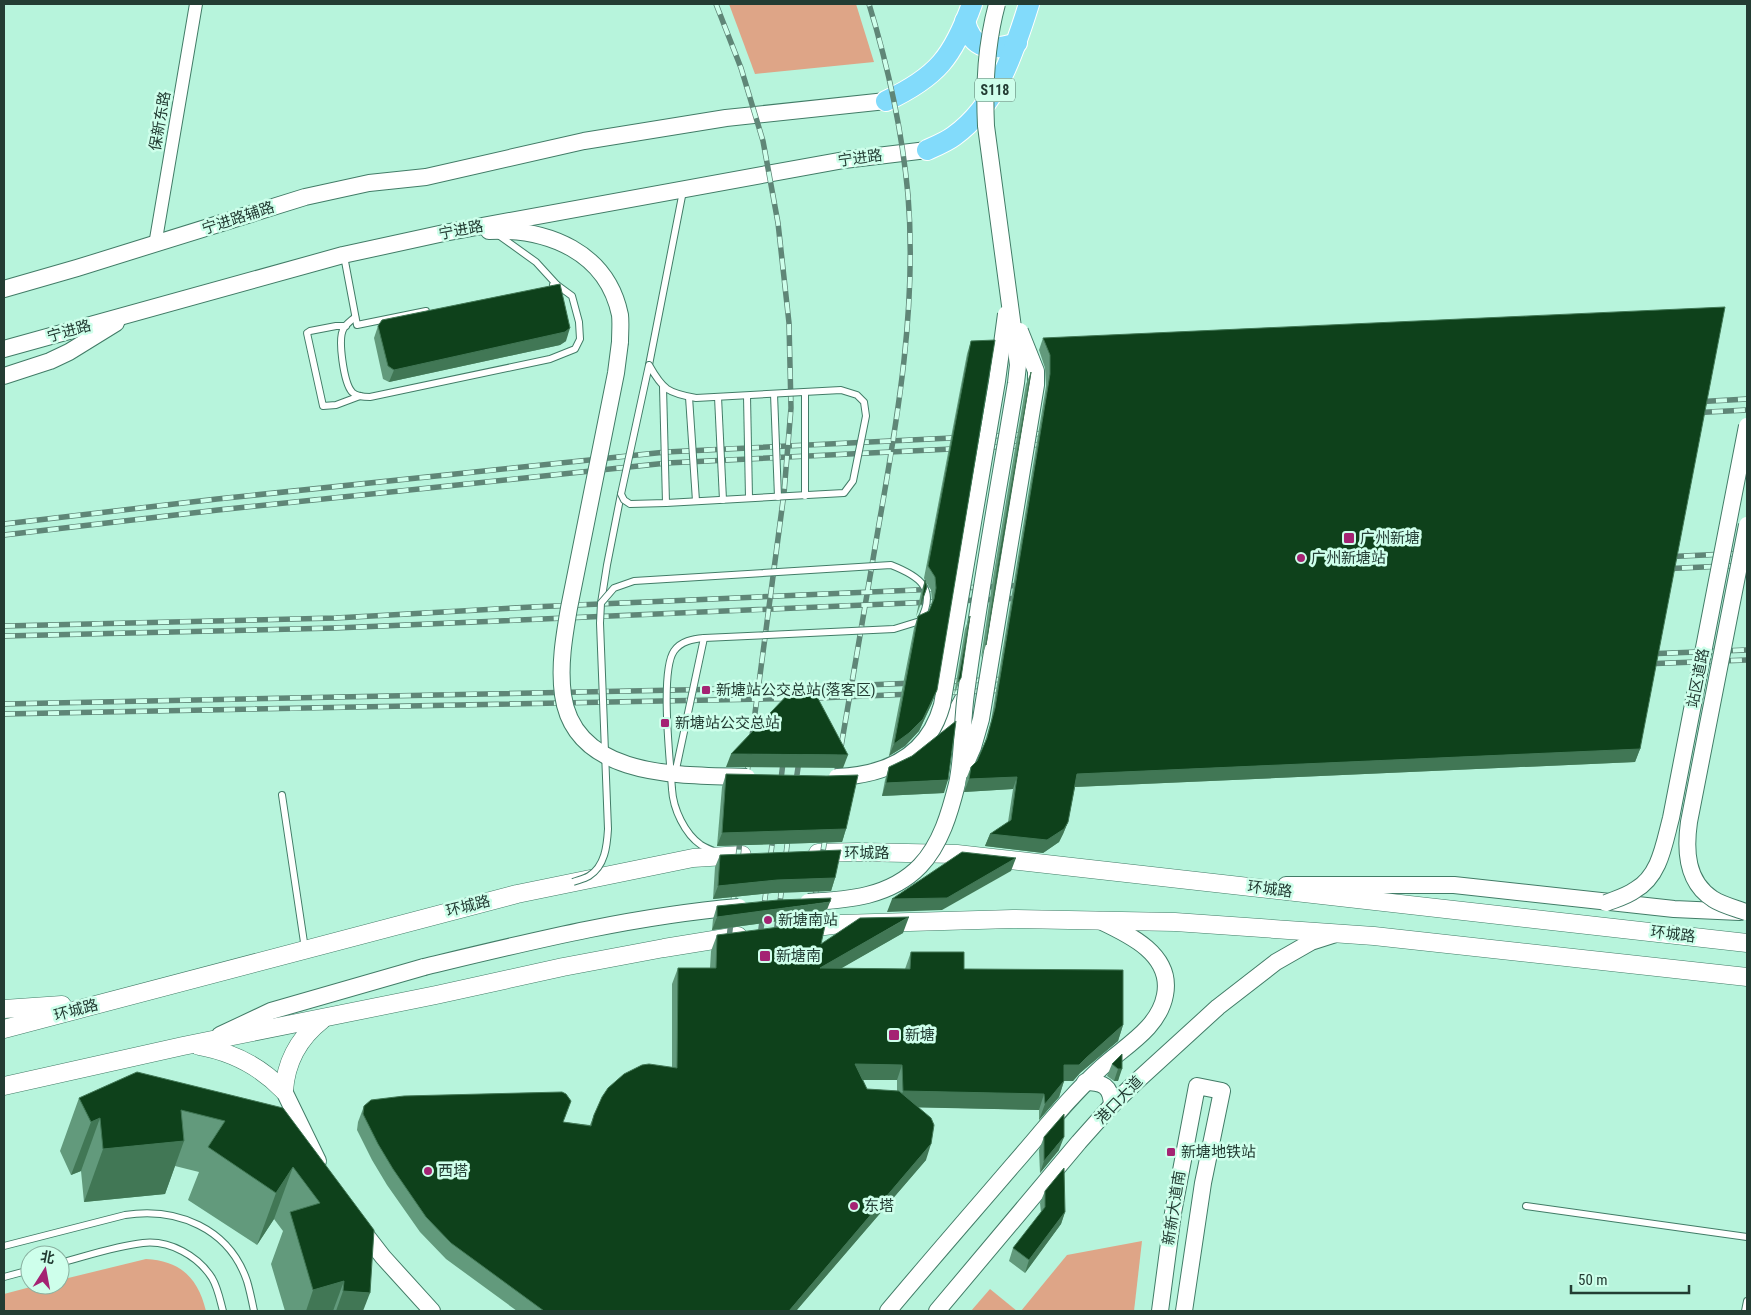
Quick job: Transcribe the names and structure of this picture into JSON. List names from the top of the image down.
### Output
{
  "streets": {
    "main road": ["S118", "环城路"],
    "street": [
      "保新东路",
      "宁进路",
      "宁进路辅路",
      "站区道路",
      "港口大道",
      "新新大道南"
    ]
  },
  "crossings": [
    ["S118", "宁进路"],
    ["保新东路", "宁进路辅路"]
  ],
  "places": {
    "transit": [
      "广州新塘",
      "新塘站公交总站(落客区)",
      "新塘站公交总站",
      "新塘南",
      "新塘",
      "新塘地铁站"
    ],
    "other": [
      "广州新塘站",
      "新塘南站",
      "西塔",
      "东塔"
    ]
  },
  "scale_bar": "50 m",
  "north": "top"
}
